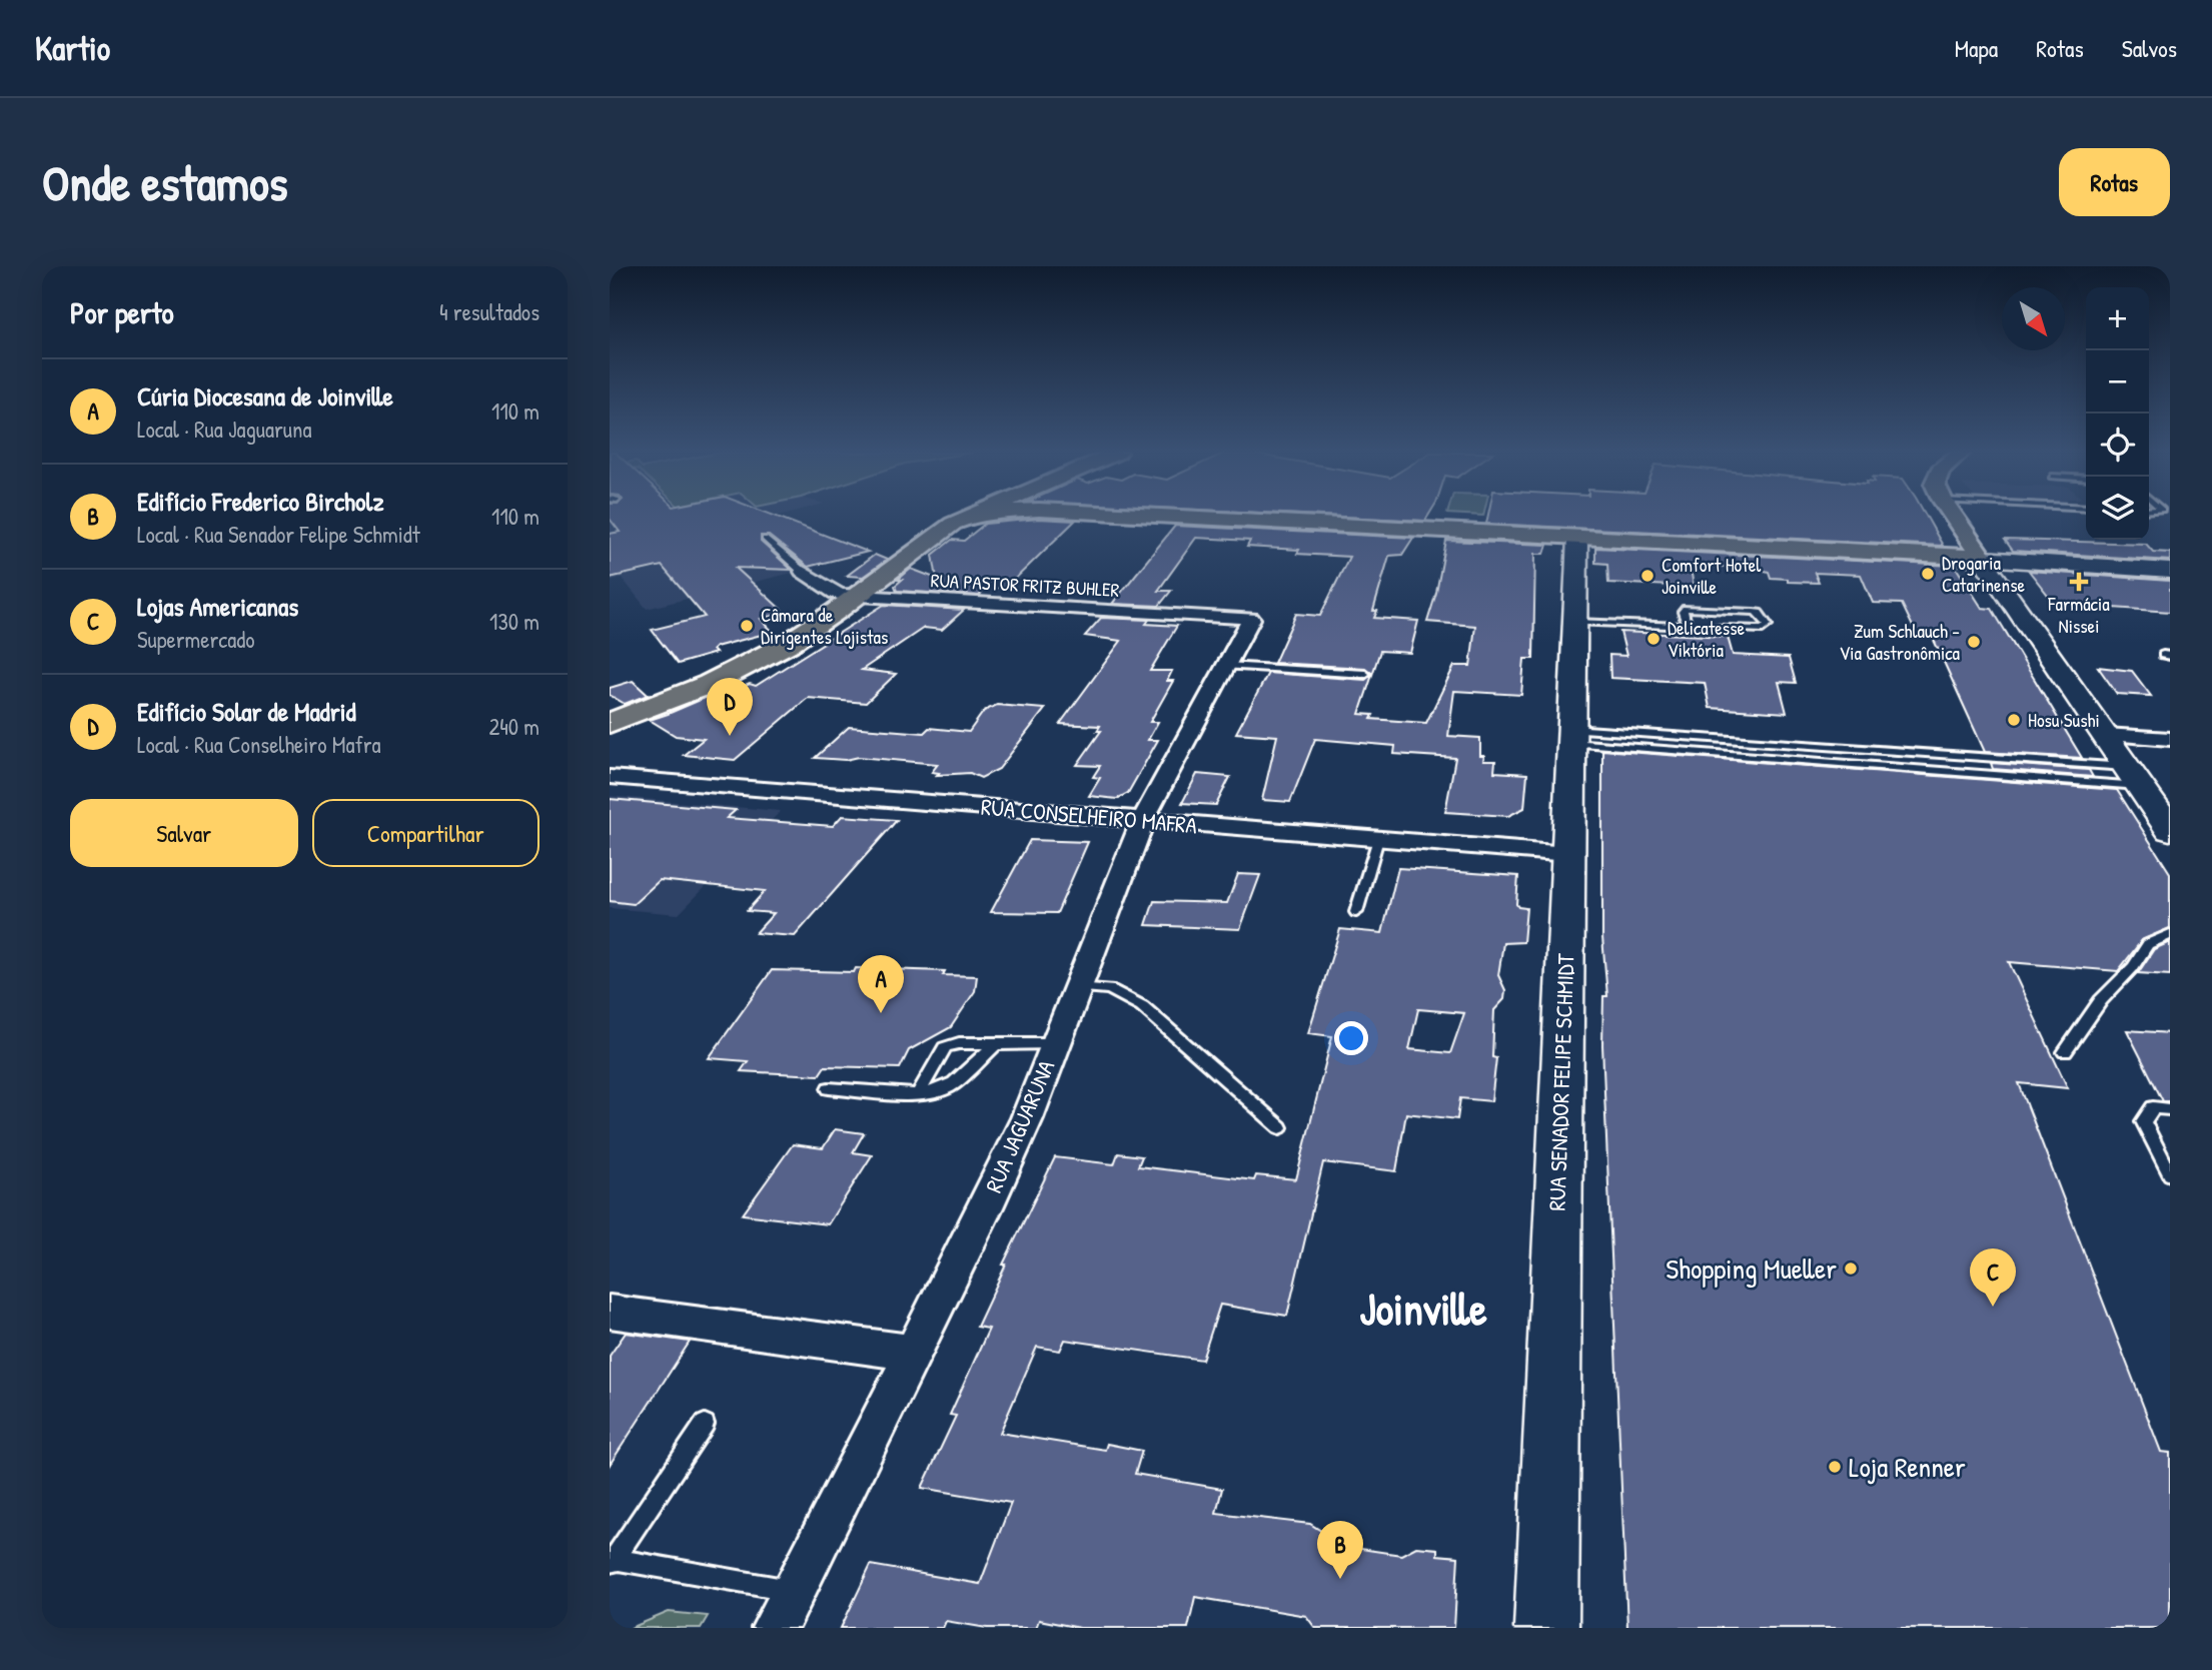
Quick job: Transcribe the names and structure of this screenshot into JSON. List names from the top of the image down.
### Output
{
  "streets": {
    "main road": ["RUA SENADOR FELIPE SCHMIDT"],
    "street": ["RUA PASTOR FRITZ BUHLER", "RUA CONSELHEIRO MAFRA", "RUA JAGUARUNA"]
  },
  "crossings": [
    ["RUA PASTOR FRITZ BUHLER", "RUA JAGUARUNA"],
    ["RUA CONSELHEIRO MAFRA", "RUA SENADOR FELIPE SCHMIDT"],
    ["RUA CONSELHEIRO MAFRA", "RUA JAGUARUNA"]
  ],
  "districts": ["Joinville"],
  "places": {
    "other": [
      "Drogaria Catarinense",
      "Comfort Hotel Joinville",
      "Câmara de Dirigentes Lojistas",
      "Delicatesse Viktória",
      "Zum Schlauch - Via Gastronômica",
      "Hosu Sushi",
      "Shopping Mueller",
      "Loja Renner"
    ],
    "health": ["Farmácia Nissei"]
  },
  "north": "bottom right",
  "page": {
    "header": "Kartio",
    "nav": ["Mapa", "Rotas", "Salvos"],
    "buttons": [
      "Rotas",
      ["Salvar", "Compartilhar"]
    ],
    "title": "Onde estamos",
    "heading": ["Por perto", "4 resultados"],
    "map_buttons": ["+", "−"],
    "list": [
      {
        "mark": "A",
        "name": "Cúria Diocesana de Joinville",
        "note": "Local · Rua Jaguaruna",
        "value": "110 m"
      },
      {
        "mark": "B",
        "name": "Edifício Frederico Bircholz",
        "note": "Local · Rua Senador Felipe Schmidt",
        "value": "110 m"
      },
      {
        "mark": "C",
        "name": "Lojas Americanas",
        "note": "Supermercado",
        "value": "130 m"
      },
      {
        "mark": "D",
        "name": "Edifício Solar de Madrid",
        "note": "Local · Rua Conselheiro Mafra",
        "value": "240 m"
      }
    ],
    "pins": [
      "D",
      "A",
      "C",
      "B"
    ]
  }
}
